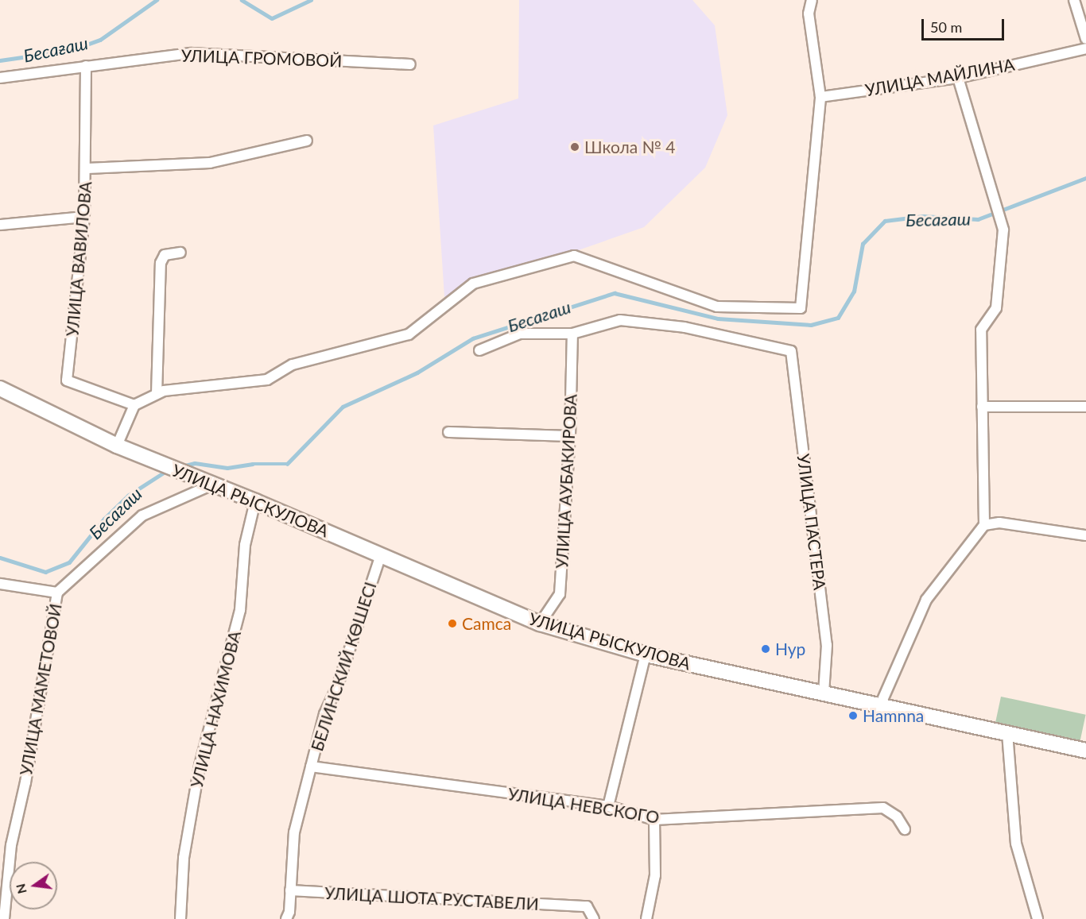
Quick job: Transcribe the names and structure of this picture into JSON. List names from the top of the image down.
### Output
{
  "streets": {
    "main road": ["УЛИЦА РЫСКУЛОВА"],
    "street": [
      "УЛИЦА ГРОМОВОЙ",
      "УЛИЦА МАЙЛИНА",
      "УЛИЦА ВАВИЛОВА",
      "УЛИЦА АУБАКИРОВА",
      "УЛИЦА ПАСТЕРА",
      "БЕЛИНСКИЙ КӨШЕСI",
      "УЛИЦА МАМЕТОВОЙ",
      "УЛИЦА НАХИМОВА",
      "УЛИЦА НЕВСКОГО",
      "УЛИЦА ШОТА РУСТАВЕЛИ"
    ]
  },
  "crossings": [
    ["УЛИЦА ГРОМОВОЙ", "УЛИЦА ВАВИЛОВА"],
    ["УЛИЦА АУБАКИРОВА", "УЛИЦА РЫСКУЛОВА"],
    ["УЛИЦА АУБАКИРОВА", "УЛИЦА ПАСТЕРА"],
    ["УЛИЦА РЫСКУЛОВА", "УЛИЦА ПАСТЕРА"],
    ["УЛИЦА РЫСКУЛОВА", "БЕЛИНСКИЙ КӨШЕСI"],
    ["УЛИЦА РЫСКУЛОВА", "УЛИЦА МАМЕТОВОЙ"],
    ["УЛИЦА РЫСКУЛОВА", "УЛИЦА НАХИМОВА"],
    ["БЕЛИНСКИЙ КӨШЕСI", "УЛИЦА НЕВСКОГО"],
    ["БЕЛИНСКИЙ КӨШЕСI", "УЛИЦА ШОТА РУСТАВЕЛИ"]
  ],
  "water": ["Бесағаш", "Бесагаш"],
  "places": [
    "Школа № 4",
    "Camca",
    "Hyp",
    "Hamnna"
  ],
  "scale_bar": "50 m",
  "north": "left"
}
